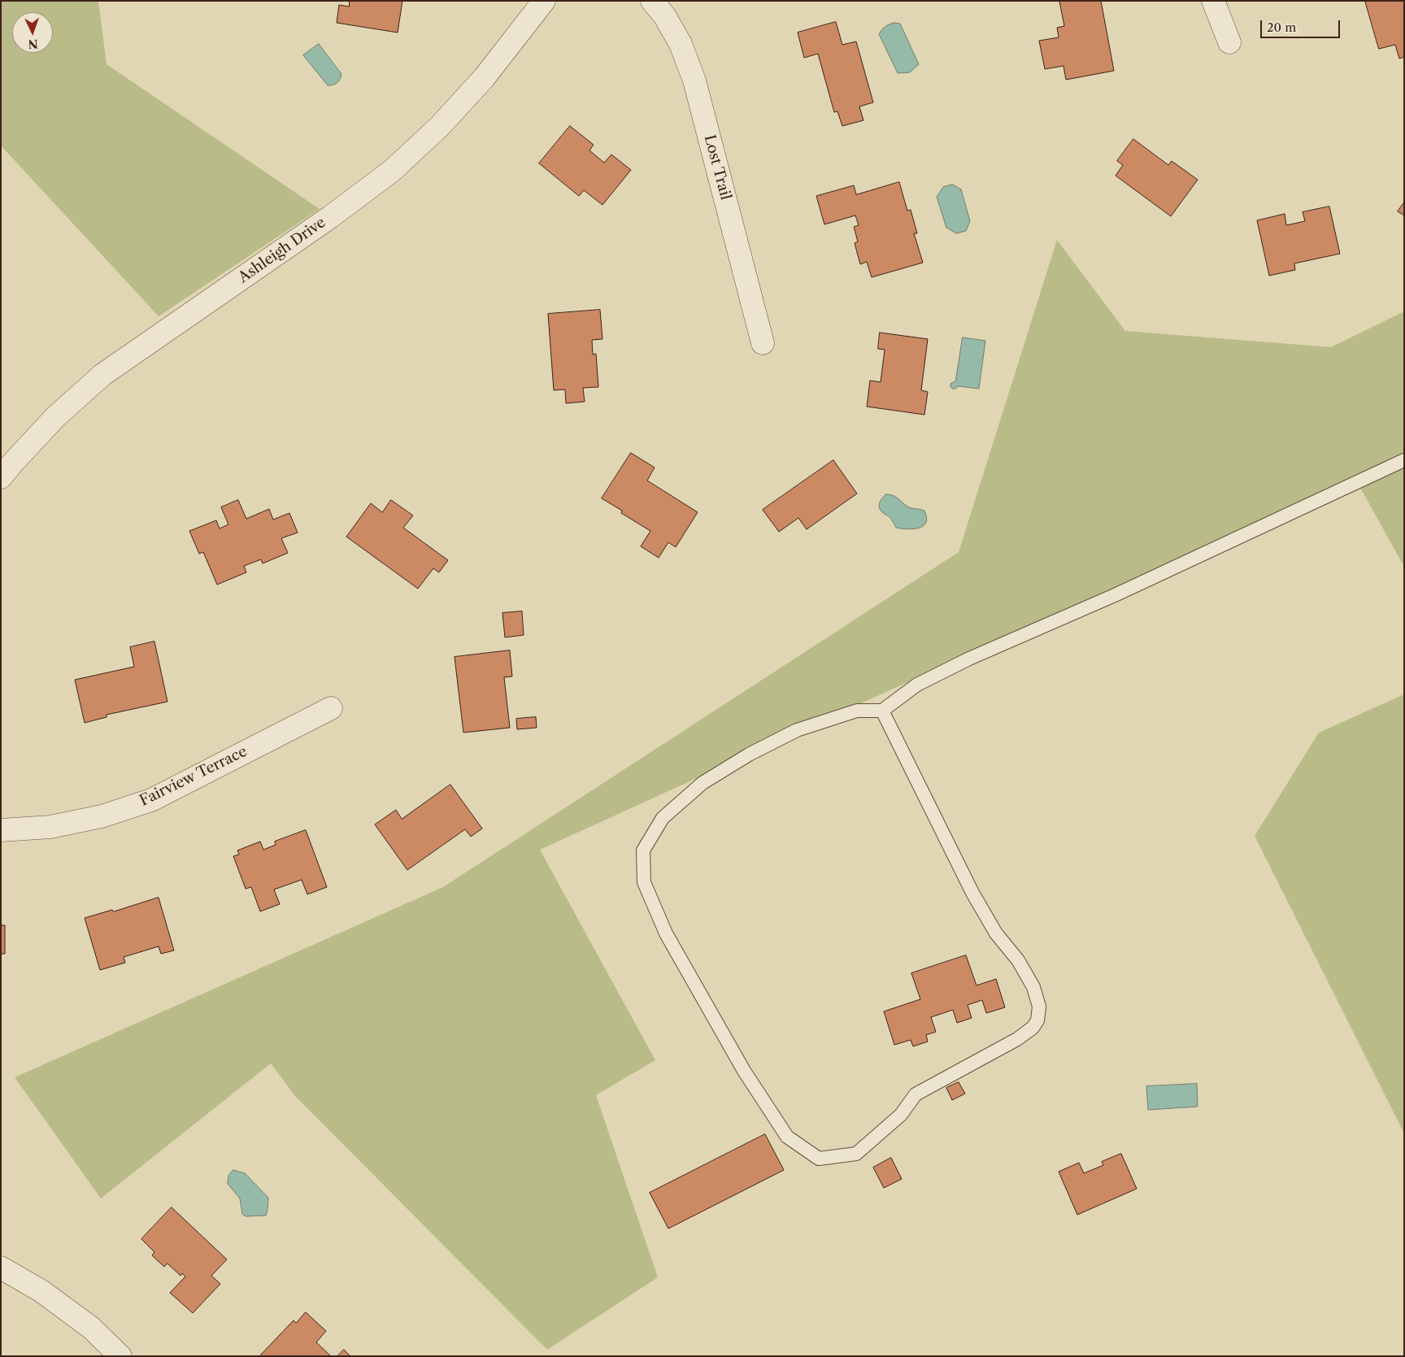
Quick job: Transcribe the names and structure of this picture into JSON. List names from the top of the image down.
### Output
{
  "streets": {
    "street": ["Lost Trail", "Ashleigh Drive", "Fairview Terrace"]
  },
  "scale_bar": "20 m",
  "north": "bottom"
}
